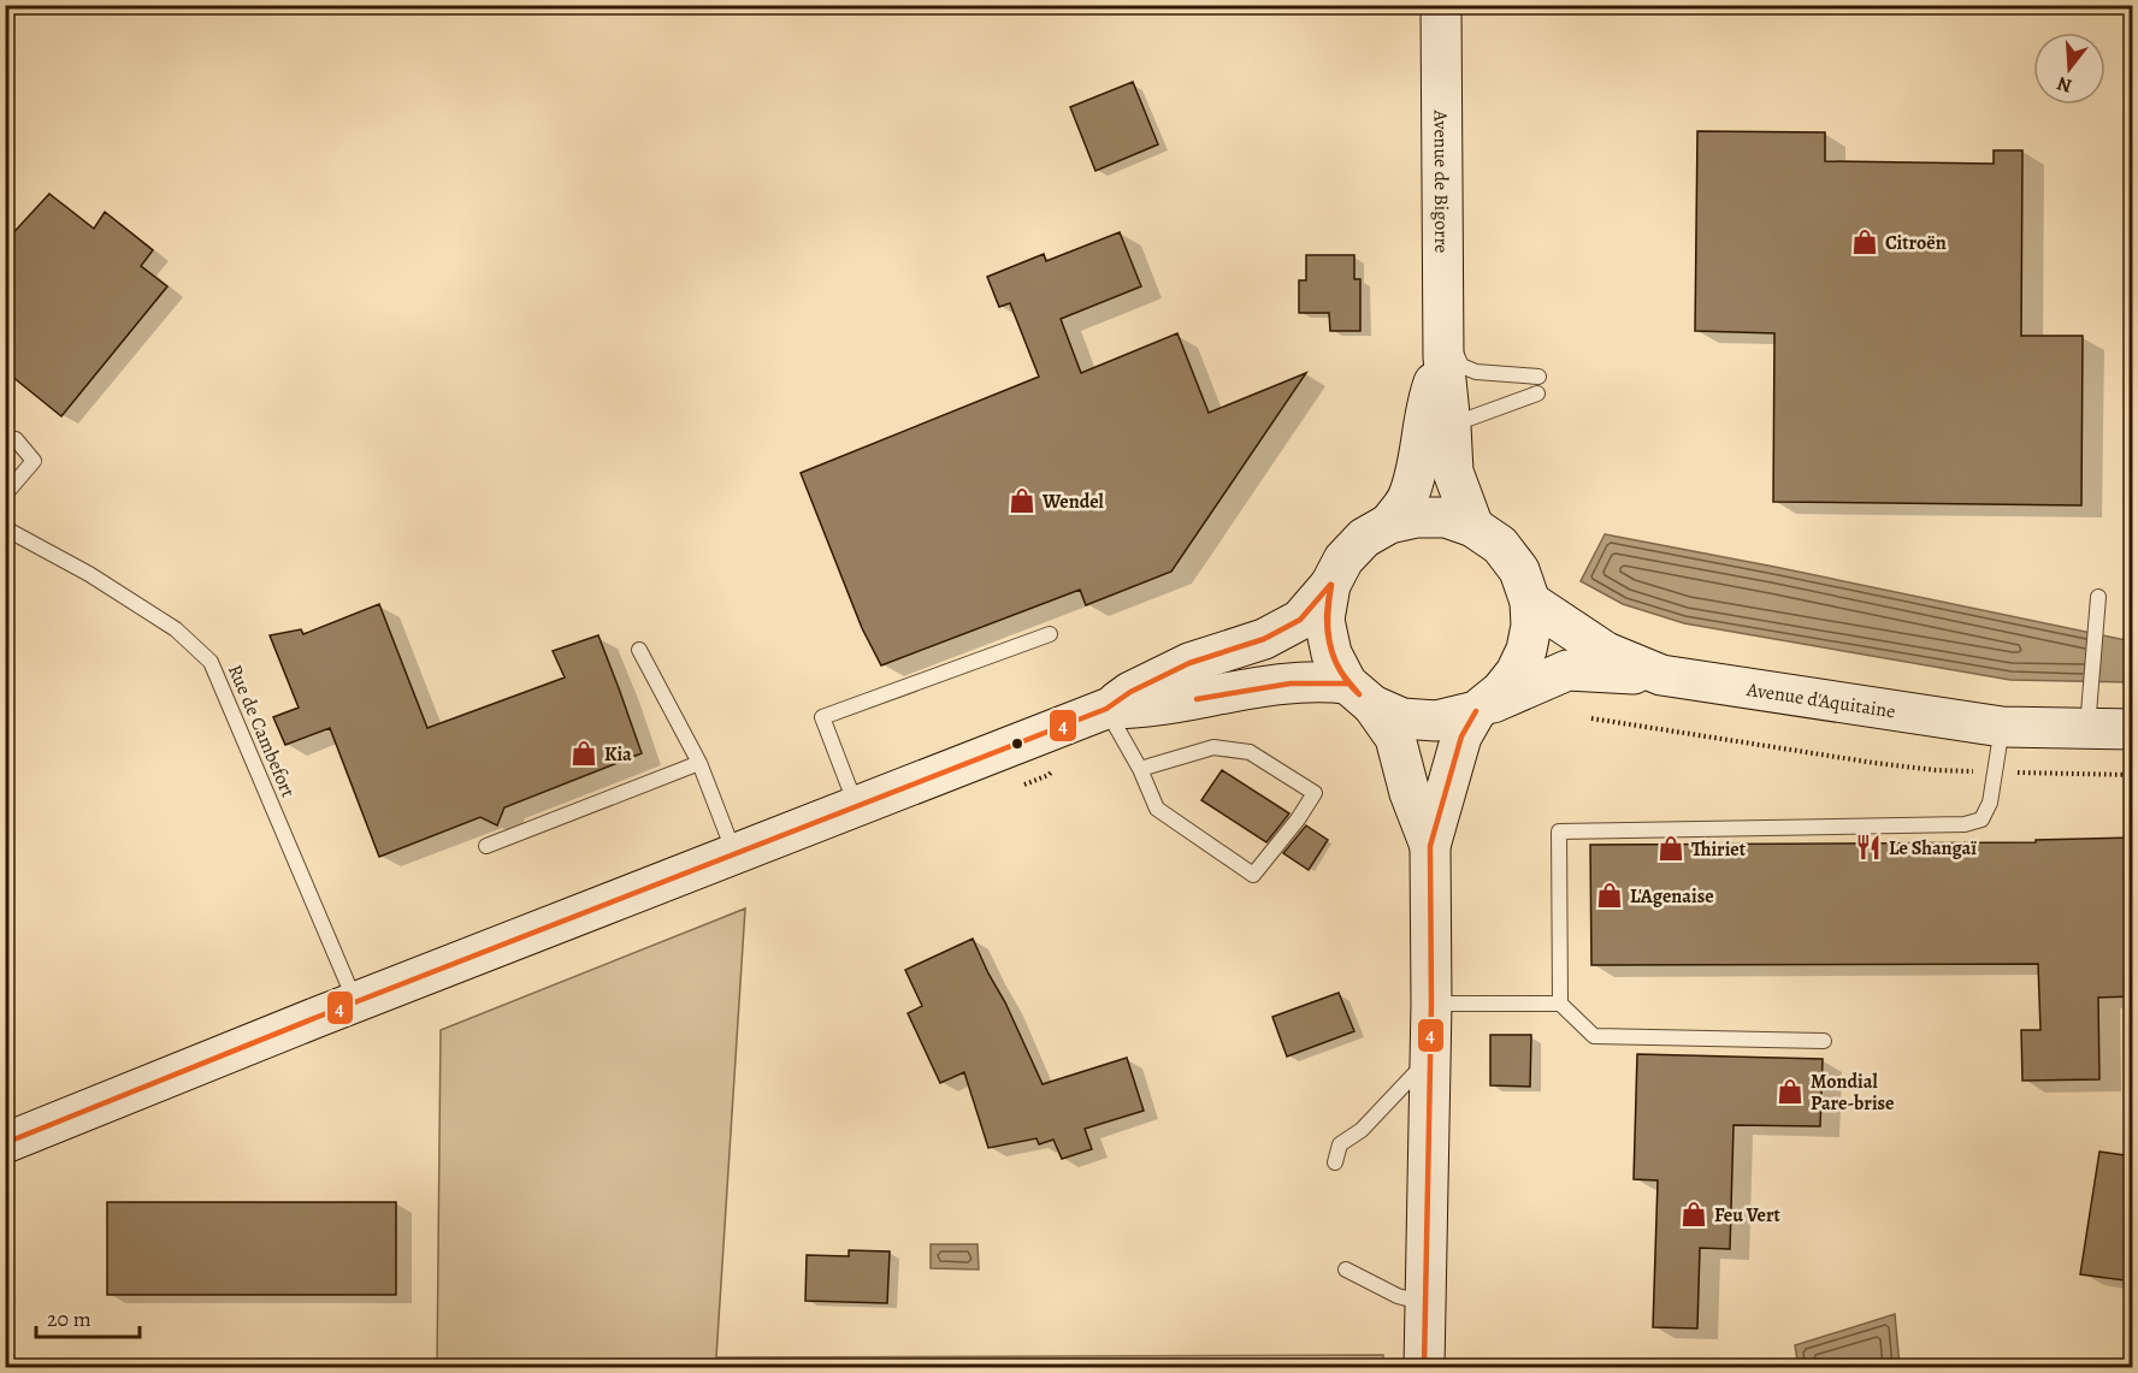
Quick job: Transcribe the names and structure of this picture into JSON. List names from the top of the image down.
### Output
{
  "streets": {
    "street": ["Avenue de Bigorre", "Avenue d'Aquitaine"],
    "lane": ["Rue de Cambefort"]
  },
  "crossings": [
    ["Avenue de Bigorre", "Avenue d'Aquitaine"]
  ],
  "places": {
    "shop": [
      "Citroën",
      "Wendel",
      "Kia",
      "Thiriet",
      "L'Agenaise",
      "Mondial Pare-brise",
      "Feu Vert"
    ],
    "restaurant": ["Le Shangaï"]
  },
  "lines": ["transit line 4"],
  "scale_bar": "20 m",
  "north": "bottom"
}
